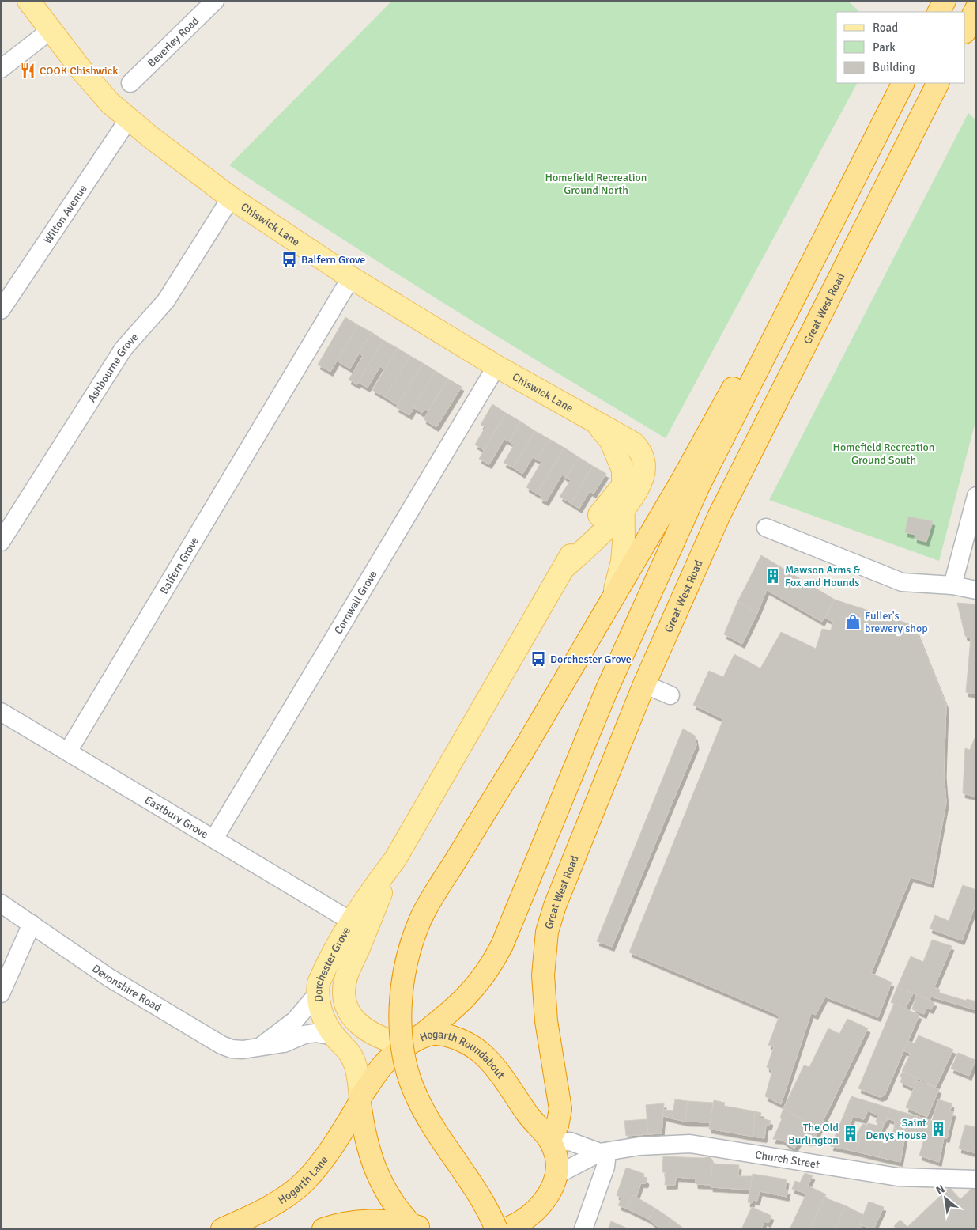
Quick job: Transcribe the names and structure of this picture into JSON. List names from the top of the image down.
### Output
{
  "streets": {
    "highway": ["Great West Road", "Hogarth Roundabout", "Hogarth Lane"],
    "main road": ["Chiswick Lane", "Dorchester Grove"],
    "street": [
      "Beverley Road",
      "Wilton Avenue",
      "Ashbourne Grove",
      "Balfern Grove",
      "Cornwall Grove",
      "Eastbury Grove",
      "Devonshire Road",
      "Church Street"
    ]
  },
  "crossings": [
    ["Wilton Avenue", "Chiswick Lane"],
    ["Chiswick Lane", "Ashbourne Grove"],
    ["Chiswick Lane", "Balfern Grove"],
    ["Chiswick Lane", "Cornwall Grove"],
    ["Chiswick Lane", "Dorchester Grove"],
    ["Great West Road", "Hogarth Roundabout"],
    ["Balfern Grove", "Eastbury Grove"],
    ["Cornwall Grove", "Eastbury Grove"],
    ["Eastbury Grove", "Dorchester Grove"],
    ["Dorchester Grove", "Devonshire Road"],
    ["Dorchester Grove", "Hogarth Roundabout"],
    ["Dorchester Grove", "Hogarth Lane"],
    ["Hogarth Roundabout", "Church Street"],
    ["Hogarth Roundabout", "Hogarth Lane"]
  ],
  "parks": ["Homefield Recreation Ground North", "Homefield Recreation Ground South"],
  "places": {
    "restaurant": ["COOK Chishwick"],
    "bus stop": ["Balfern Grove", "Dorchester Grove"],
    "building": ["Mawson Arms & Fox and Hounds", "Saint Denys House", "The Old Burlington"],
    "shop": ["Fuller's brewery shop"]
  },
  "legend": ["Road", "Park", "Building"],
  "north": "top left"
}
